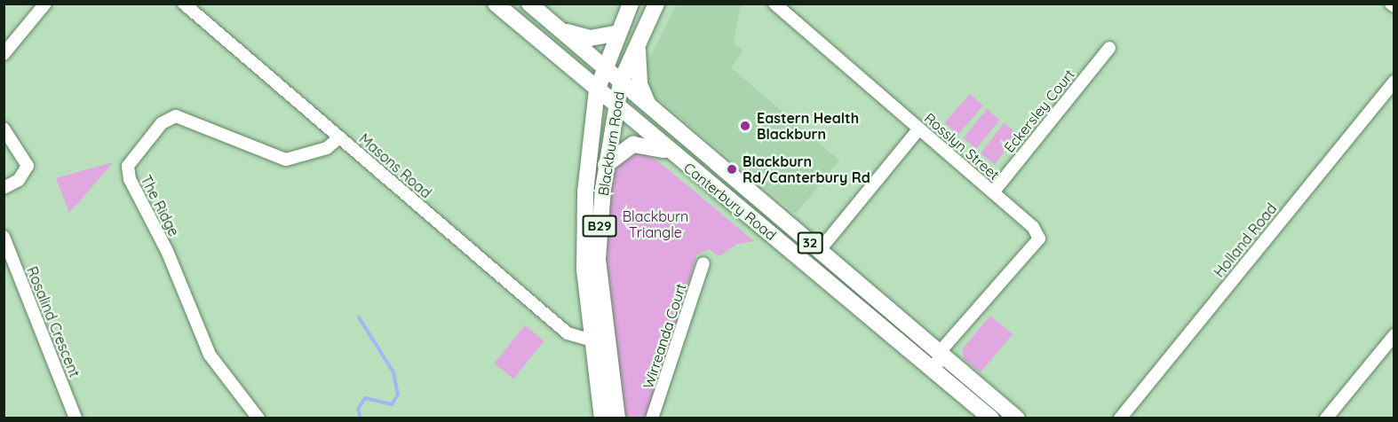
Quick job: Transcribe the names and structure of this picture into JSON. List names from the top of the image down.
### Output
{
  "streets": {
    "main road": [
      "Blackburn Road",
      "Canterbury Road",
      "B29",
      "32"
    ],
    "street": [
      "Eckersley Court",
      "Rosslyn Street",
      "Masons Road",
      "The Ridge",
      "Holland Road",
      "Rosalind Crescent",
      "Wirreanda Court"
    ]
  },
  "crossings": [
    ["Eckersley Court", "Rosslyn Street"],
    ["Blackburn Road", "Masons Road"],
    ["Blackburn Road", "Canterbury Road"],
    ["Rosslyn Street", "Canterbury Road"],
    ["Masons Road", "The Ridge"]
  ],
  "parks": ["Blackburn Triangle"],
  "places": ["Eastern Health Blackburn", "Blackburn Rd/Canterbury Rd"]
}
